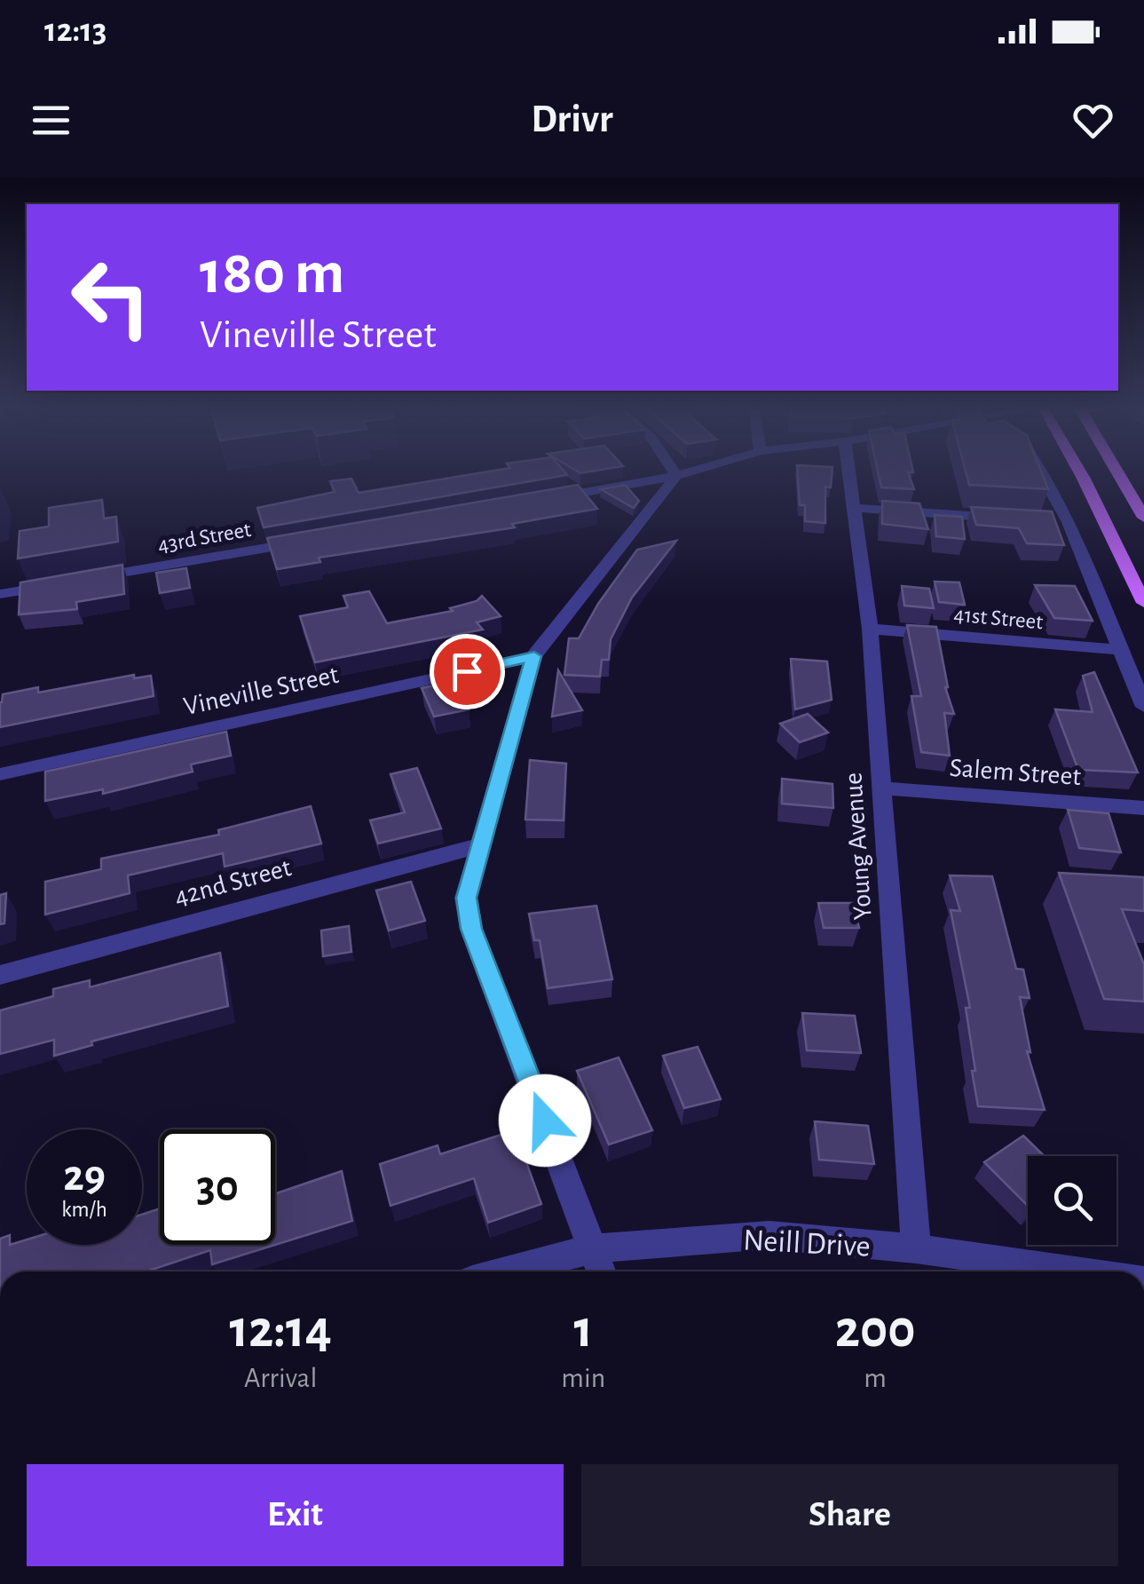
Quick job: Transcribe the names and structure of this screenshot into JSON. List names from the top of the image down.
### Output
{
  "streets": {
    "street": [
      "43rd Street",
      "41st Street",
      "Vineville Street",
      "Salem Street",
      "Young Avenue",
      "42nd Street",
      "Neill Drive"
    ]
  },
  "crossings": [
    ["41st Street", "Young Avenue"],
    ["Salem Street", "Young Avenue"],
    ["Young Avenue", "Neill Drive"]
  ],
  "page": {
    "status": "12:13",
    "header": "Drivr",
    "turn": ["180 m", "Vineville Street"],
    "speed": "29 km/h",
    "limit": "30",
    "eta": [
      "12:14",
      "Arrival",
      "1",
      "min",
      "200",
      "m"
    ],
    "buttons": ["Exit", "Share"]
  }
}
